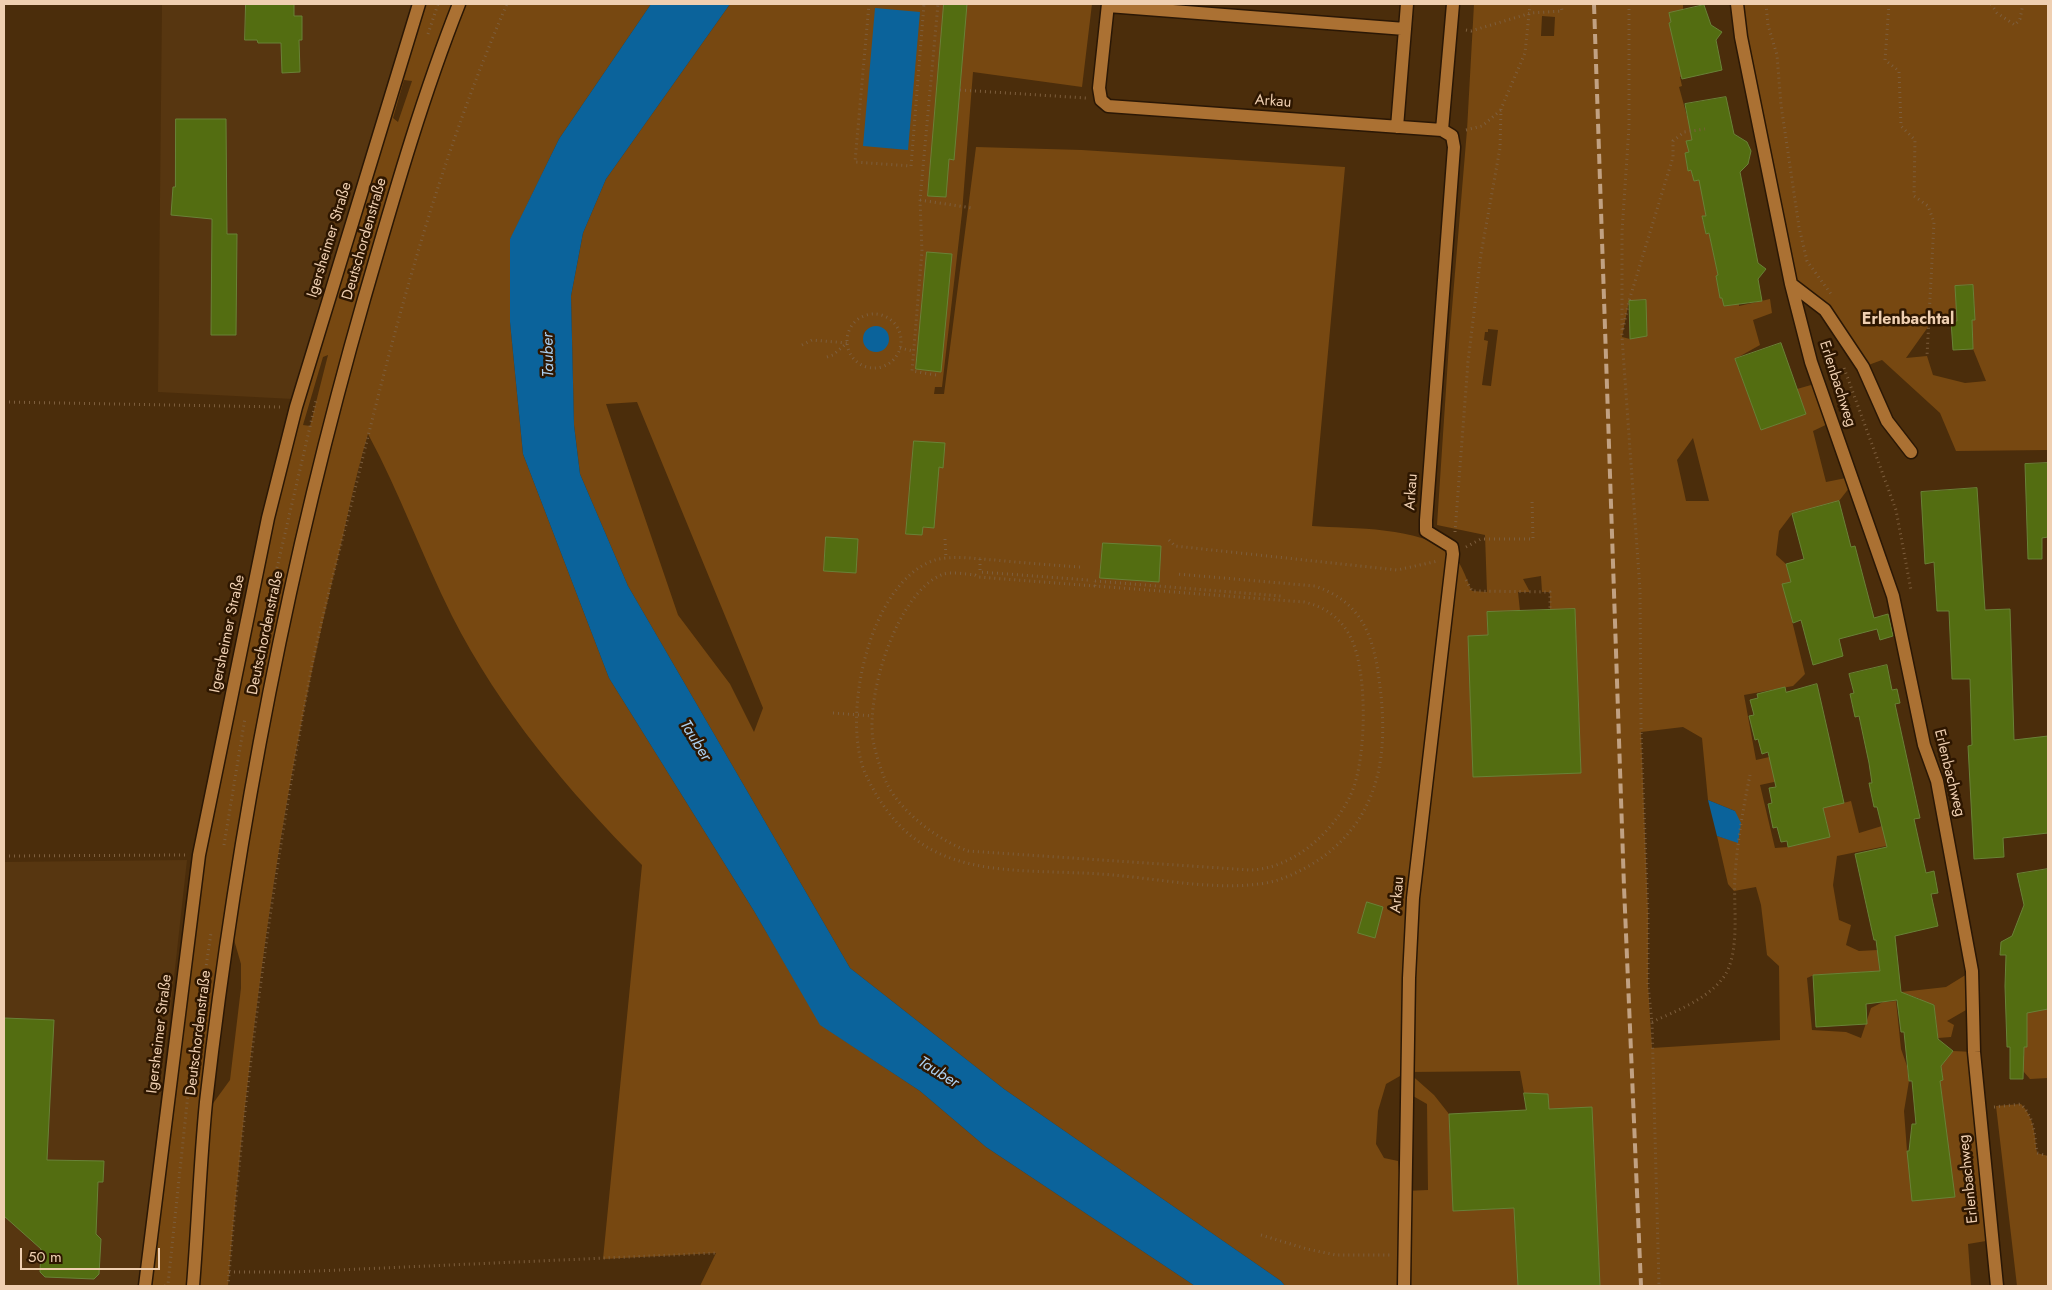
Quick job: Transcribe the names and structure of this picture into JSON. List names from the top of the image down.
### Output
{
  "streets": {
    "street": [
      "Arkau",
      "Deutschordenstraße",
      "Igersheimer Straße",
      "Erlenbachweg"
    ]
  },
  "districts": ["Erlenbachtal"],
  "water": ["Tauber"],
  "scale_bar": "50 m"
}
